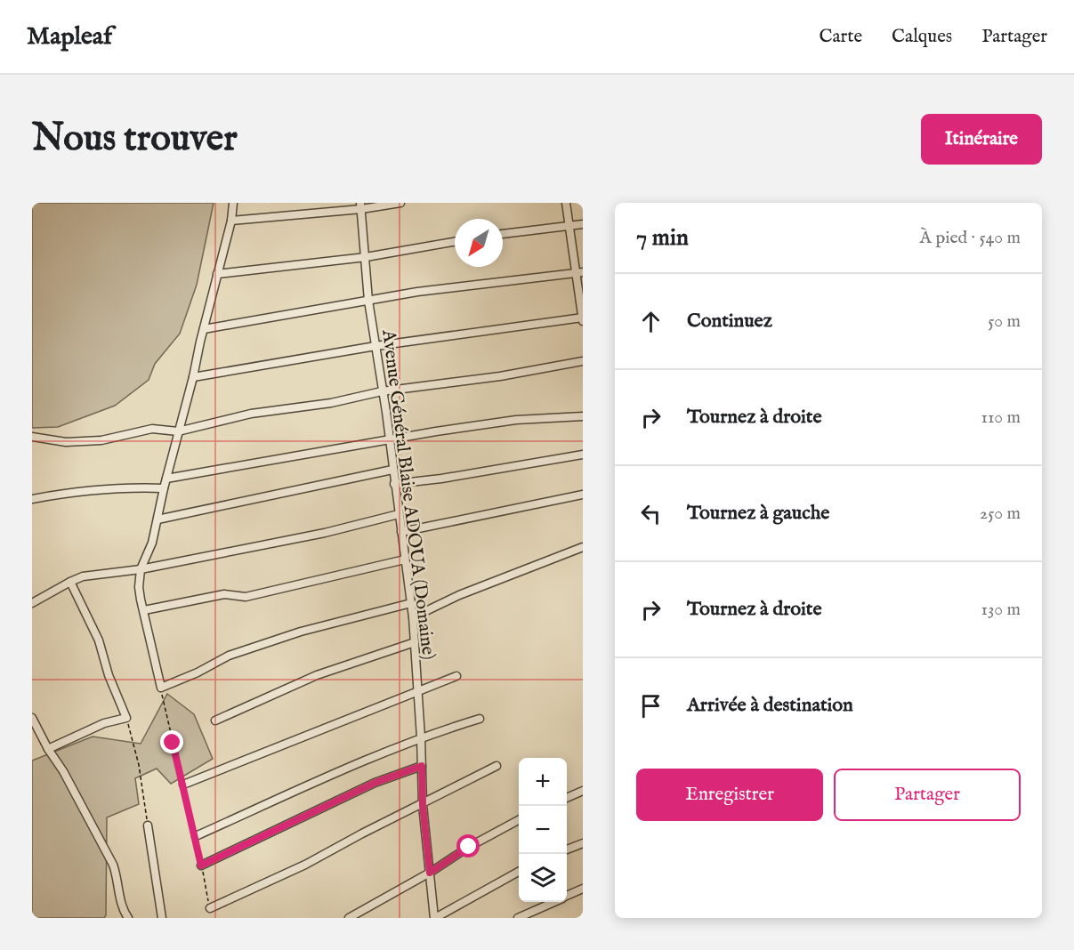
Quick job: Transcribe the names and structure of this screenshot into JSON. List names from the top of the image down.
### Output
{
  "streets": {
    "street": ["Avenue Général Blaise ADOUA (Domaine)"]
  },
  "north": "bottom left",
  "page": {
    "header": "Mapleaf",
    "nav": ["Carte", "Calques", "Partager"],
    "buttons": [
      "Itinéraire",
      ["Enregistrer", "Partager"]
    ],
    "title": "Nous trouver",
    "heading": ["7 min", "À pied · 540 m"],
    "list": [
      ["Continuez", "50 m"],
      ["Tournez à droite", "110 m"],
      ["Tournez à gauche", "250 m"],
      ["Tournez à droite", "130 m"],
      "Arrivée à destination"
    ],
    "map_buttons": ["+", "−"]
  }
}
